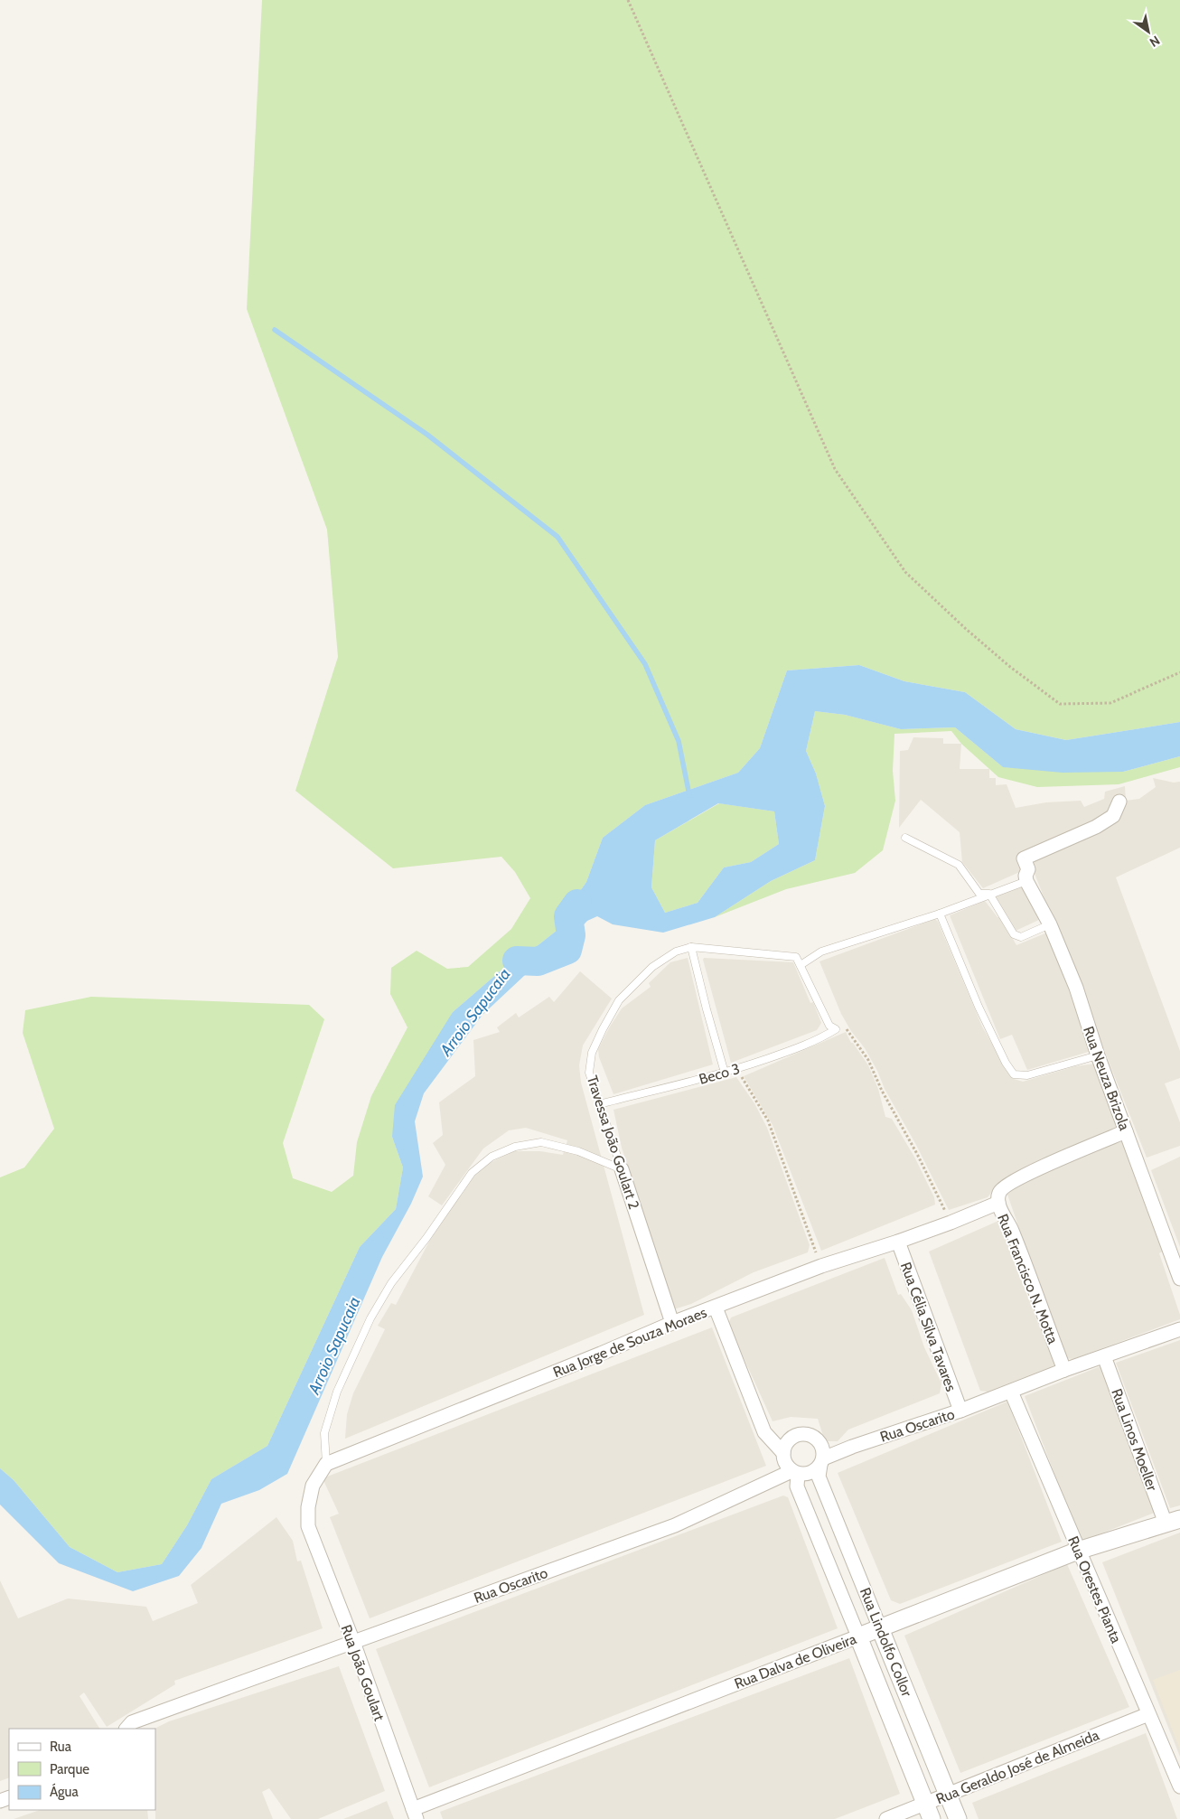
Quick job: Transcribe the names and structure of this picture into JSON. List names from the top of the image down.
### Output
{
  "streets": {
    "street": [
      "Rua Neuza Brizola",
      "Travessa João Goulart 2",
      "Rua Francisco N. Motta",
      "Rua Célia Silva Tavares",
      "Rua Jorge de Souza Moraes",
      "Rua Oscarito",
      "Rua Linos Moeller",
      "Rua Orestes Pianta",
      "Rua Lindolfo Collor",
      "Rua Dalva de Oliveira",
      "Rua João Goulart",
      "Rua Geraldo José de Almeida"
    ],
    "lane": ["Beco 3"]
  },
  "crossings": [
    ["Beco 3", "Travessa João Goulart 2"],
    ["Rua Neuza Brizola", "Rua Francisco N. Motta"],
    ["Travessa João Goulart 2", "Rua Jorge de Souza Moraes"],
    ["Rua Francisco N. Motta", "Rua Jorge de Souza Moraes"],
    ["Rua Francisco N. Motta", "Rua Oscarito"],
    ["Rua Célia Silva Tavares", "Rua Jorge de Souza Moraes"],
    ["Rua Célia Silva Tavares", "Rua Oscarito"],
    ["Rua Jorge de Souza Moraes", "Rua João Goulart"],
    ["Rua Oscarito", "Rua Linos Moeller"],
    ["Rua Oscarito", "Rua Orestes Pianta"],
    ["Rua Oscarito", "Rua Lindolfo Collor"],
    ["Rua Oscarito", "Rua João Goulart"],
    ["Rua Linos Moeller", "Rua Dalva de Oliveira"],
    ["Rua Orestes Pianta", "Rua Dalva de Oliveira"],
    ["Rua Orestes Pianta", "Rua Geraldo José de Almeida"],
    ["Rua Lindolfo Collor", "Rua Dalva de Oliveira"],
    ["Rua Lindolfo Collor", "Rua Geraldo José de Almeida"],
    ["Rua Dalva de Oliveira", "Rua João Goulart"]
  ],
  "water": ["Arroio Sapucaia"],
  "legend": ["Rua", "Parque", "Água"],
  "north": "bottom right"
}
